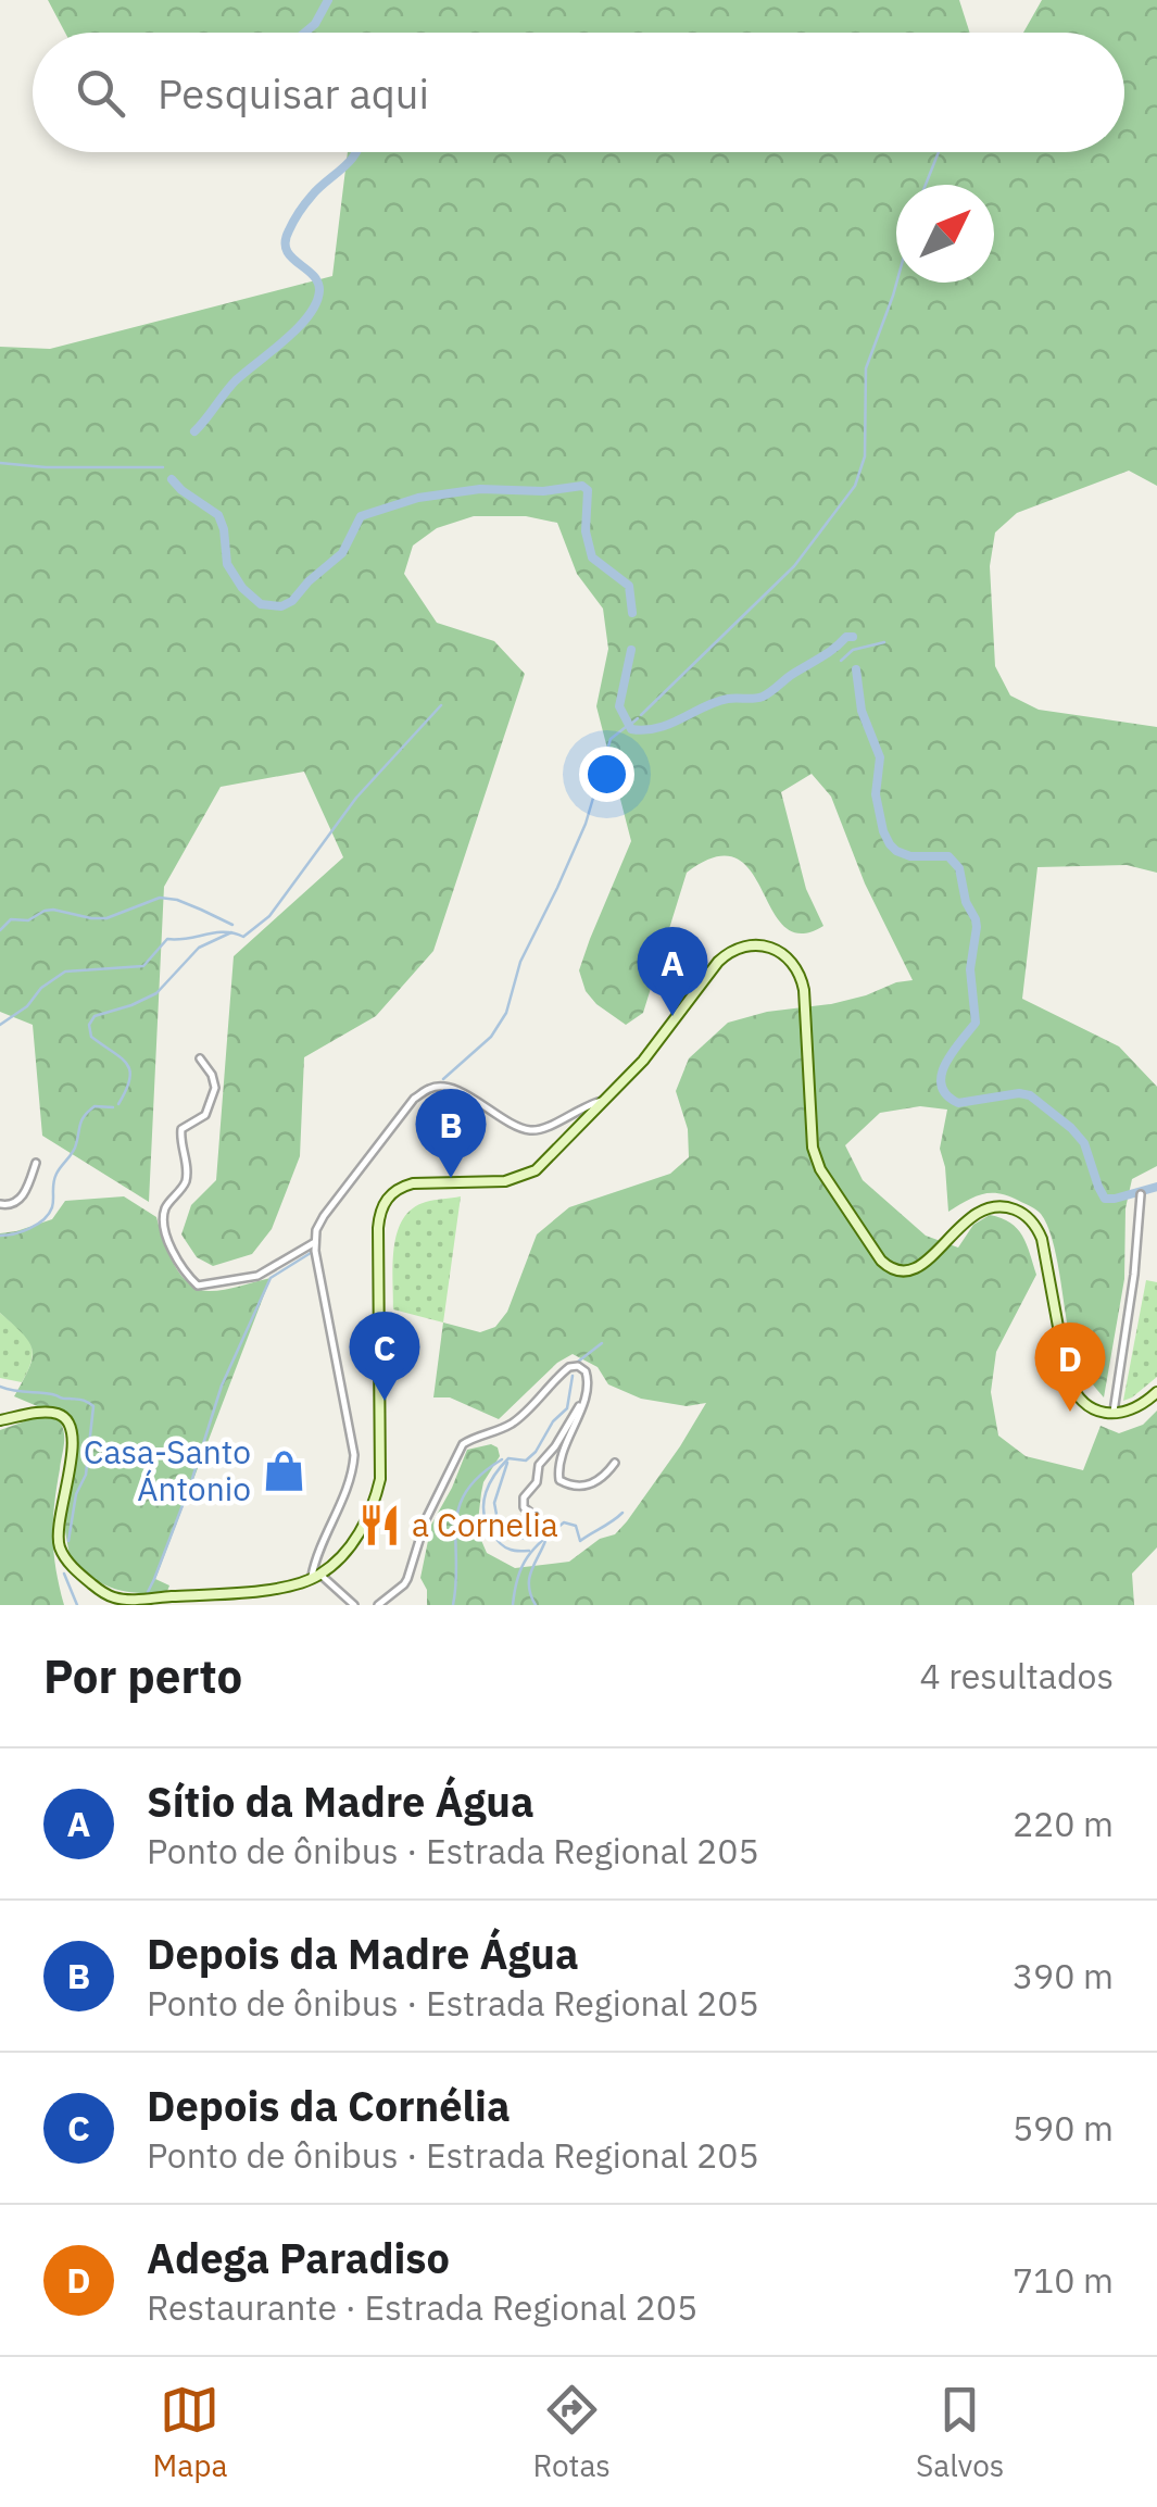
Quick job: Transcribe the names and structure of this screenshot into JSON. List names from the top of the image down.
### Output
{
  "places": {
    "shop": ["Casa-Santo Ántonio"],
    "restaurant": ["a Cornelia"]
  },
  "north": "top right",
  "page": {
    "search": "Pesquisar aqui",
    "pins": [
      "A",
      "B",
      "C",
      "D"
    ],
    "heading": ["Por perto", "4 resultados"],
    "list": [
      {
        "mark": "A",
        "name": "Sítio da Madre Água",
        "note": "Ponto de ônibus · Estrada Regional 205",
        "value": "220 m"
      },
      {
        "mark": "B",
        "name": "Depois da Madre Água",
        "note": "Ponto de ônibus · Estrada Regional 205",
        "value": "390 m"
      },
      {
        "mark": "C",
        "name": "Depois da Cornélia",
        "note": "Ponto de ônibus · Estrada Regional 205",
        "value": "590 m"
      },
      {
        "mark": "D",
        "name": "Adega Paradiso",
        "note": "Restaurante · Estrada Regional 205",
        "value": "710 m"
      }
    ],
    "nav": ["Mapa", "Rotas", "Salvos"]
  }
}
